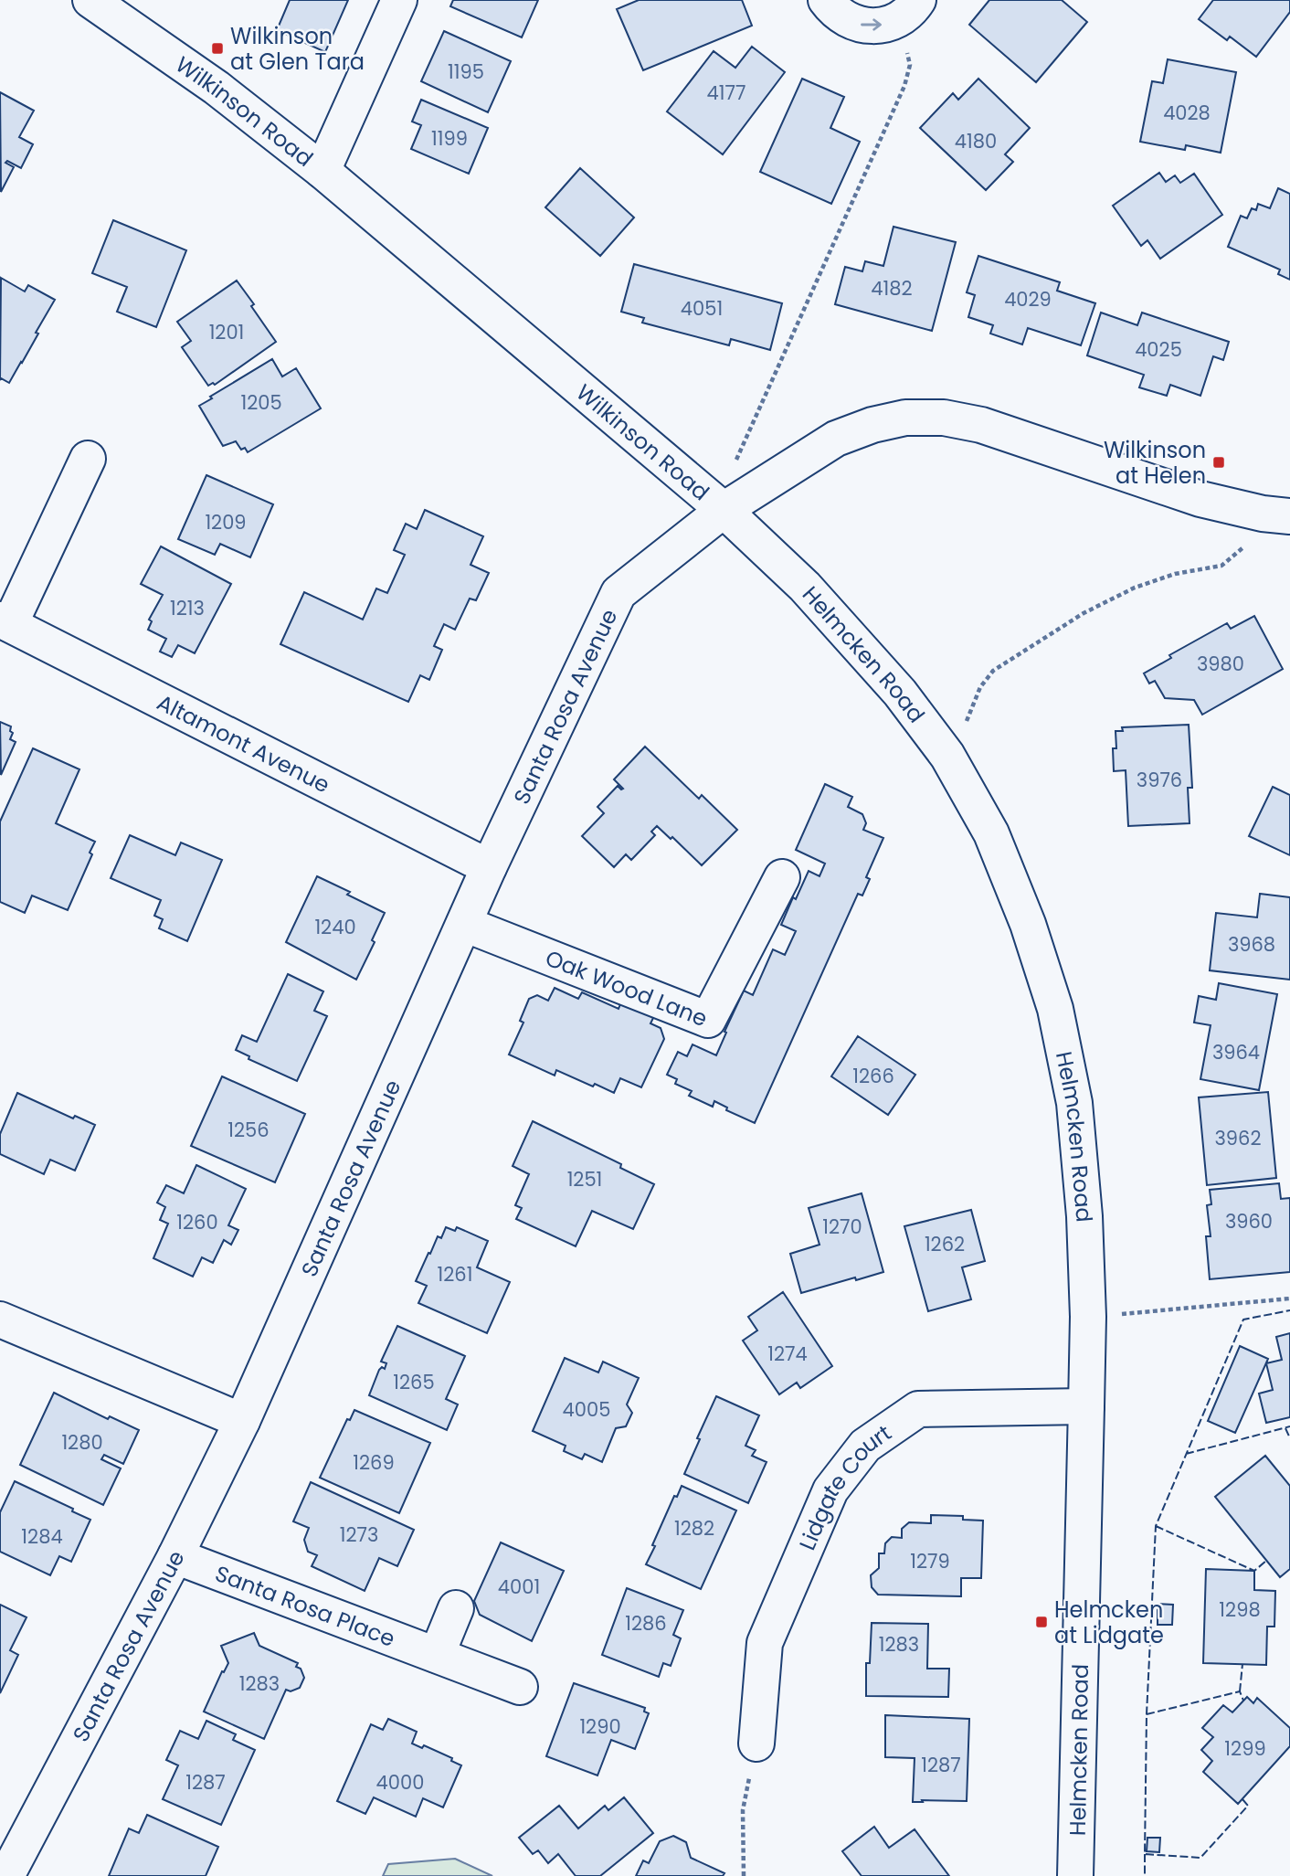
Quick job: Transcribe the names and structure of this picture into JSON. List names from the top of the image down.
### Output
{
  "streets": {
    "street": [
      "Wilkinson Road",
      "Helmcken Road",
      "Santa Rosa Avenue",
      "Altamont Avenue",
      "Oak Wood Lane",
      "Lidgate Court",
      "Santa Rosa Place"
    ]
  },
  "crossings": [
    ["Wilkinson Road", "Helmcken Road"],
    ["Wilkinson Road", "Santa Rosa Avenue"],
    ["Helmcken Road", "Santa Rosa Avenue"],
    ["Helmcken Road", "Lidgate Court"],
    ["Santa Rosa Avenue", "Altamont Avenue"],
    ["Santa Rosa Avenue", "Oak Wood Lane"],
    ["Santa Rosa Avenue", "Santa Rosa Place"]
  ],
  "places": {
    "transit": ["Wilkinson at Glen Tara", "Wilkinson at Helen", "Helmcken at Lidgate"]
  },
  "house_numbers": [
    "1195",
    "4177",
    "4028",
    "1199",
    "4180",
    "4182",
    "4029",
    "4051",
    "1201",
    "4025",
    "1205",
    "1209",
    "1213",
    "3980",
    "3976",
    "1240",
    "3968",
    "3964",
    "1266",
    "1256",
    "3962",
    "1251",
    "3960",
    "1260",
    "1270",
    "1262",
    "1261",
    "1274",
    "1265",
    "4005",
    "1280",
    "1269",
    "1282",
    "1273",
    "1284",
    "1279",
    "4001",
    "1298",
    "1286",
    "1283",
    "1283",
    "1290",
    "1299",
    "1287",
    "1287",
    "4000"
  ]
}
